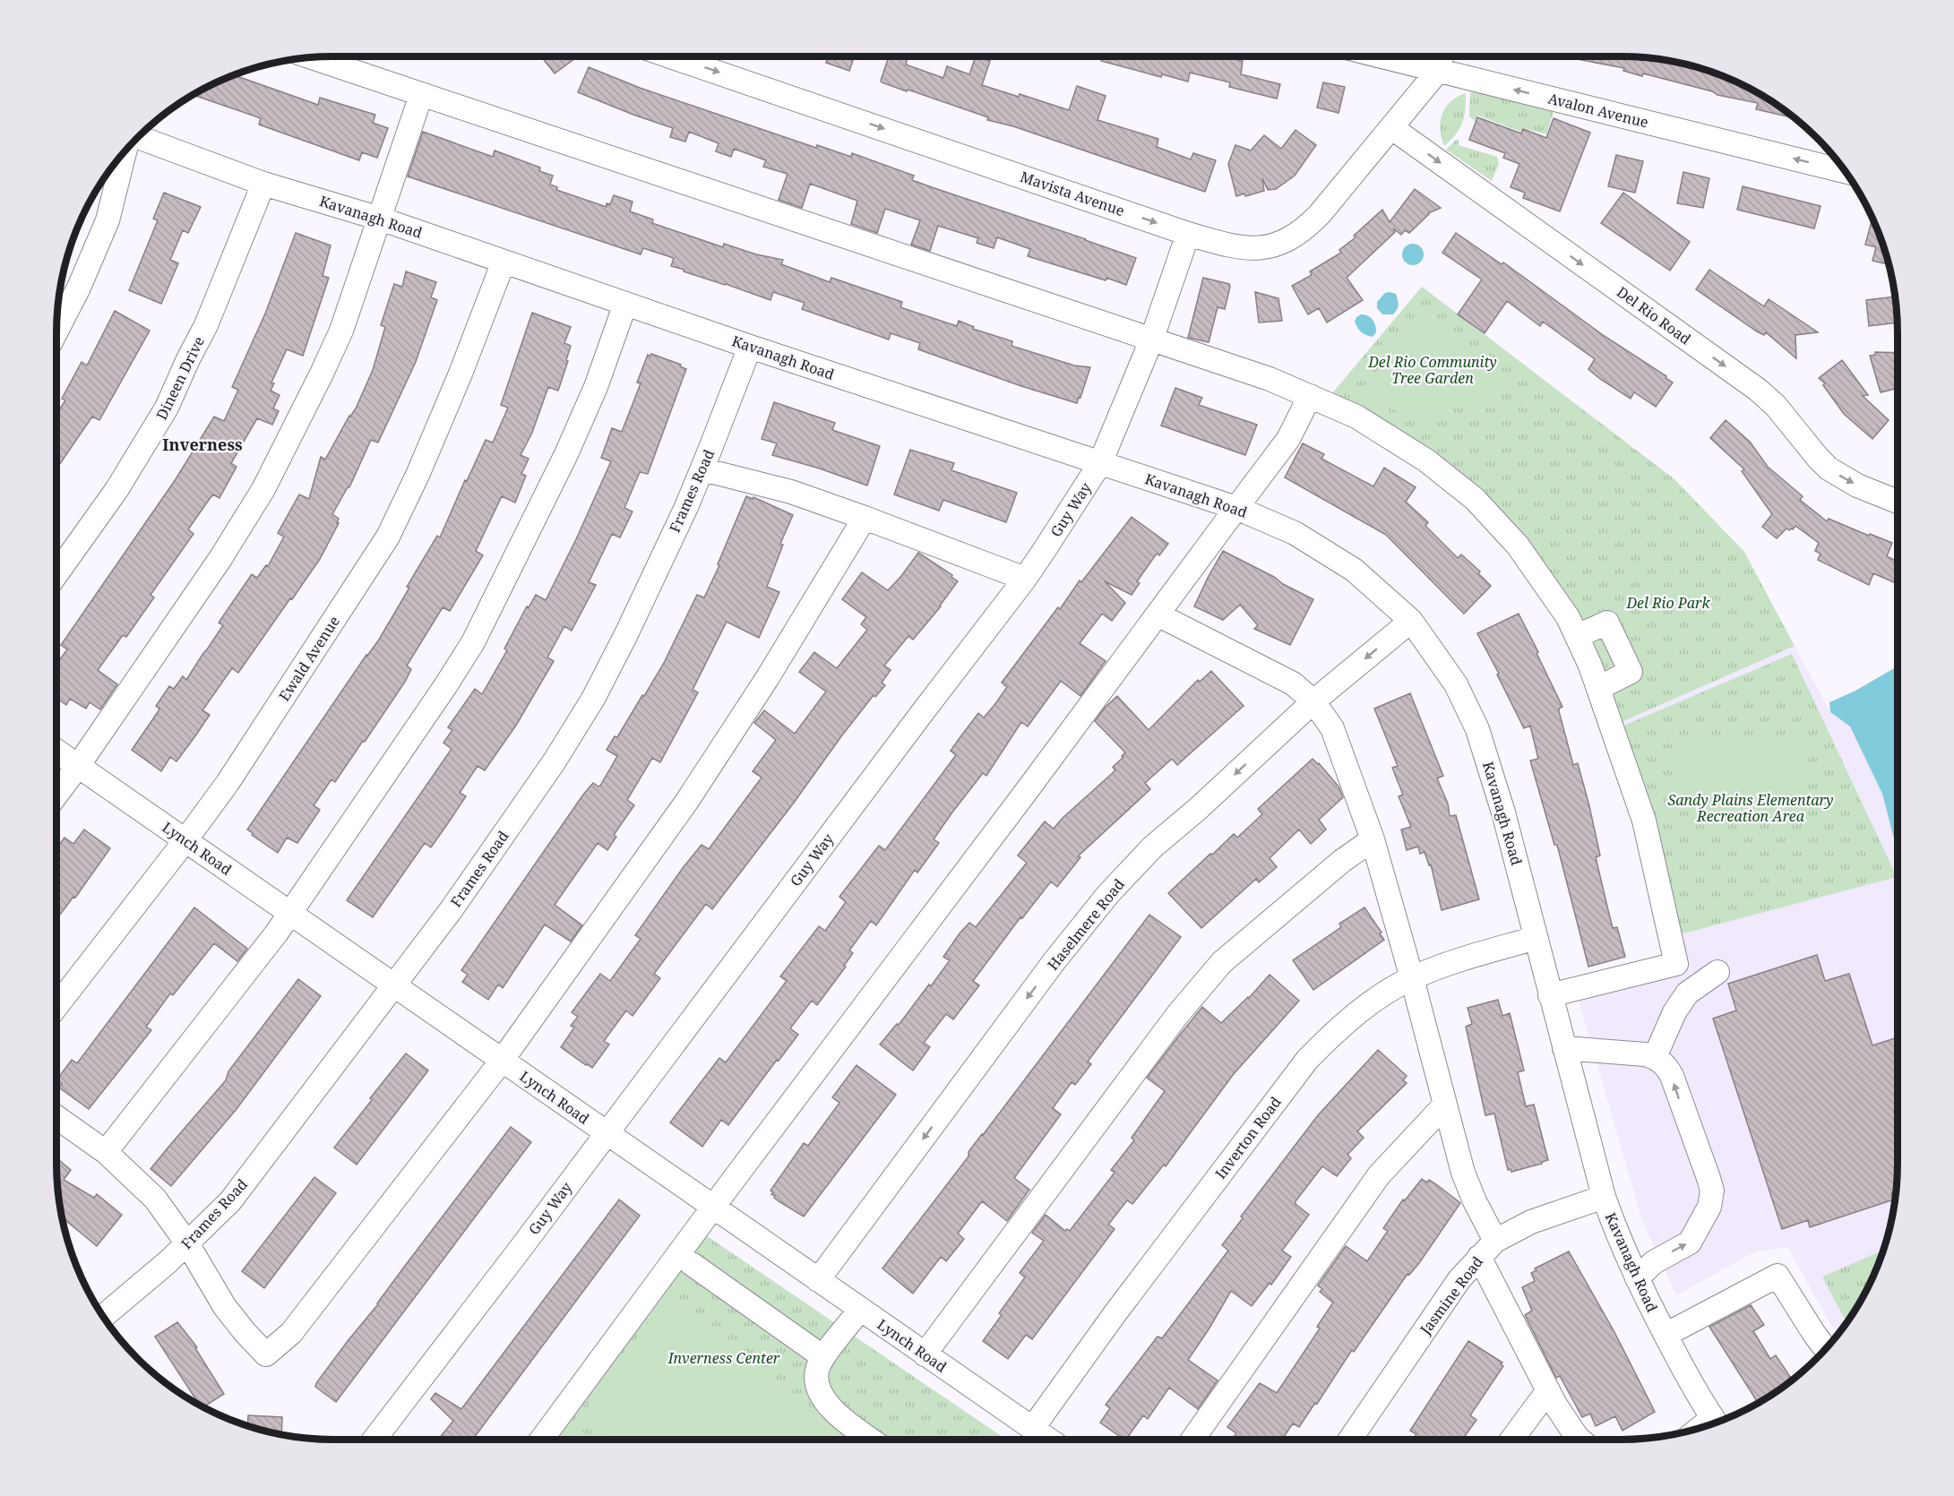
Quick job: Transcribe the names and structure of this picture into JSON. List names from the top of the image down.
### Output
{
  "streets": {
    "street": [
      "Avalon Avenue",
      "Mavista Avenue",
      "Kavanagh Road",
      "Del Rio Road",
      "Dineen Drive",
      "Frames Road",
      "Guy Way",
      "Ewald Avenue",
      "Lynch Road",
      "Haselmere Road",
      "Inverton Road",
      "Jasmine Road"
    ]
  },
  "crossings": [
    ["Avalon Avenue", "Mavista Avenue"],
    ["Mavista Avenue", "Del Rio Road"],
    ["Mavista Avenue", "Guy Way"],
    ["Kavanagh Road", "Dineen Drive"],
    ["Kavanagh Road", "Frames Road"],
    ["Kavanagh Road", "Guy Way"],
    ["Kavanagh Road", "Ewald Avenue"],
    ["Kavanagh Road", "Haselmere Road"],
    ["Kavanagh Road", "Inverton Road"],
    ["Kavanagh Road", "Jasmine Road"],
    ["Frames Road", "Lynch Road"],
    ["Guy Way", "Lynch Road"],
    ["Ewald Avenue", "Lynch Road"],
    ["Lynch Road", "Haselmere Road"],
    ["Lynch Road", "Inverton Road"]
  ],
  "one_way": ["Avalon Avenue", "Del Rio Road"],
  "districts": ["Inverness"],
  "parks": [
    "Del Rio Community Tree Garden",
    "Del Rio Park",
    "Sandy Plains Elementary Recreation Area",
    "Inverness Center"
  ]
}
